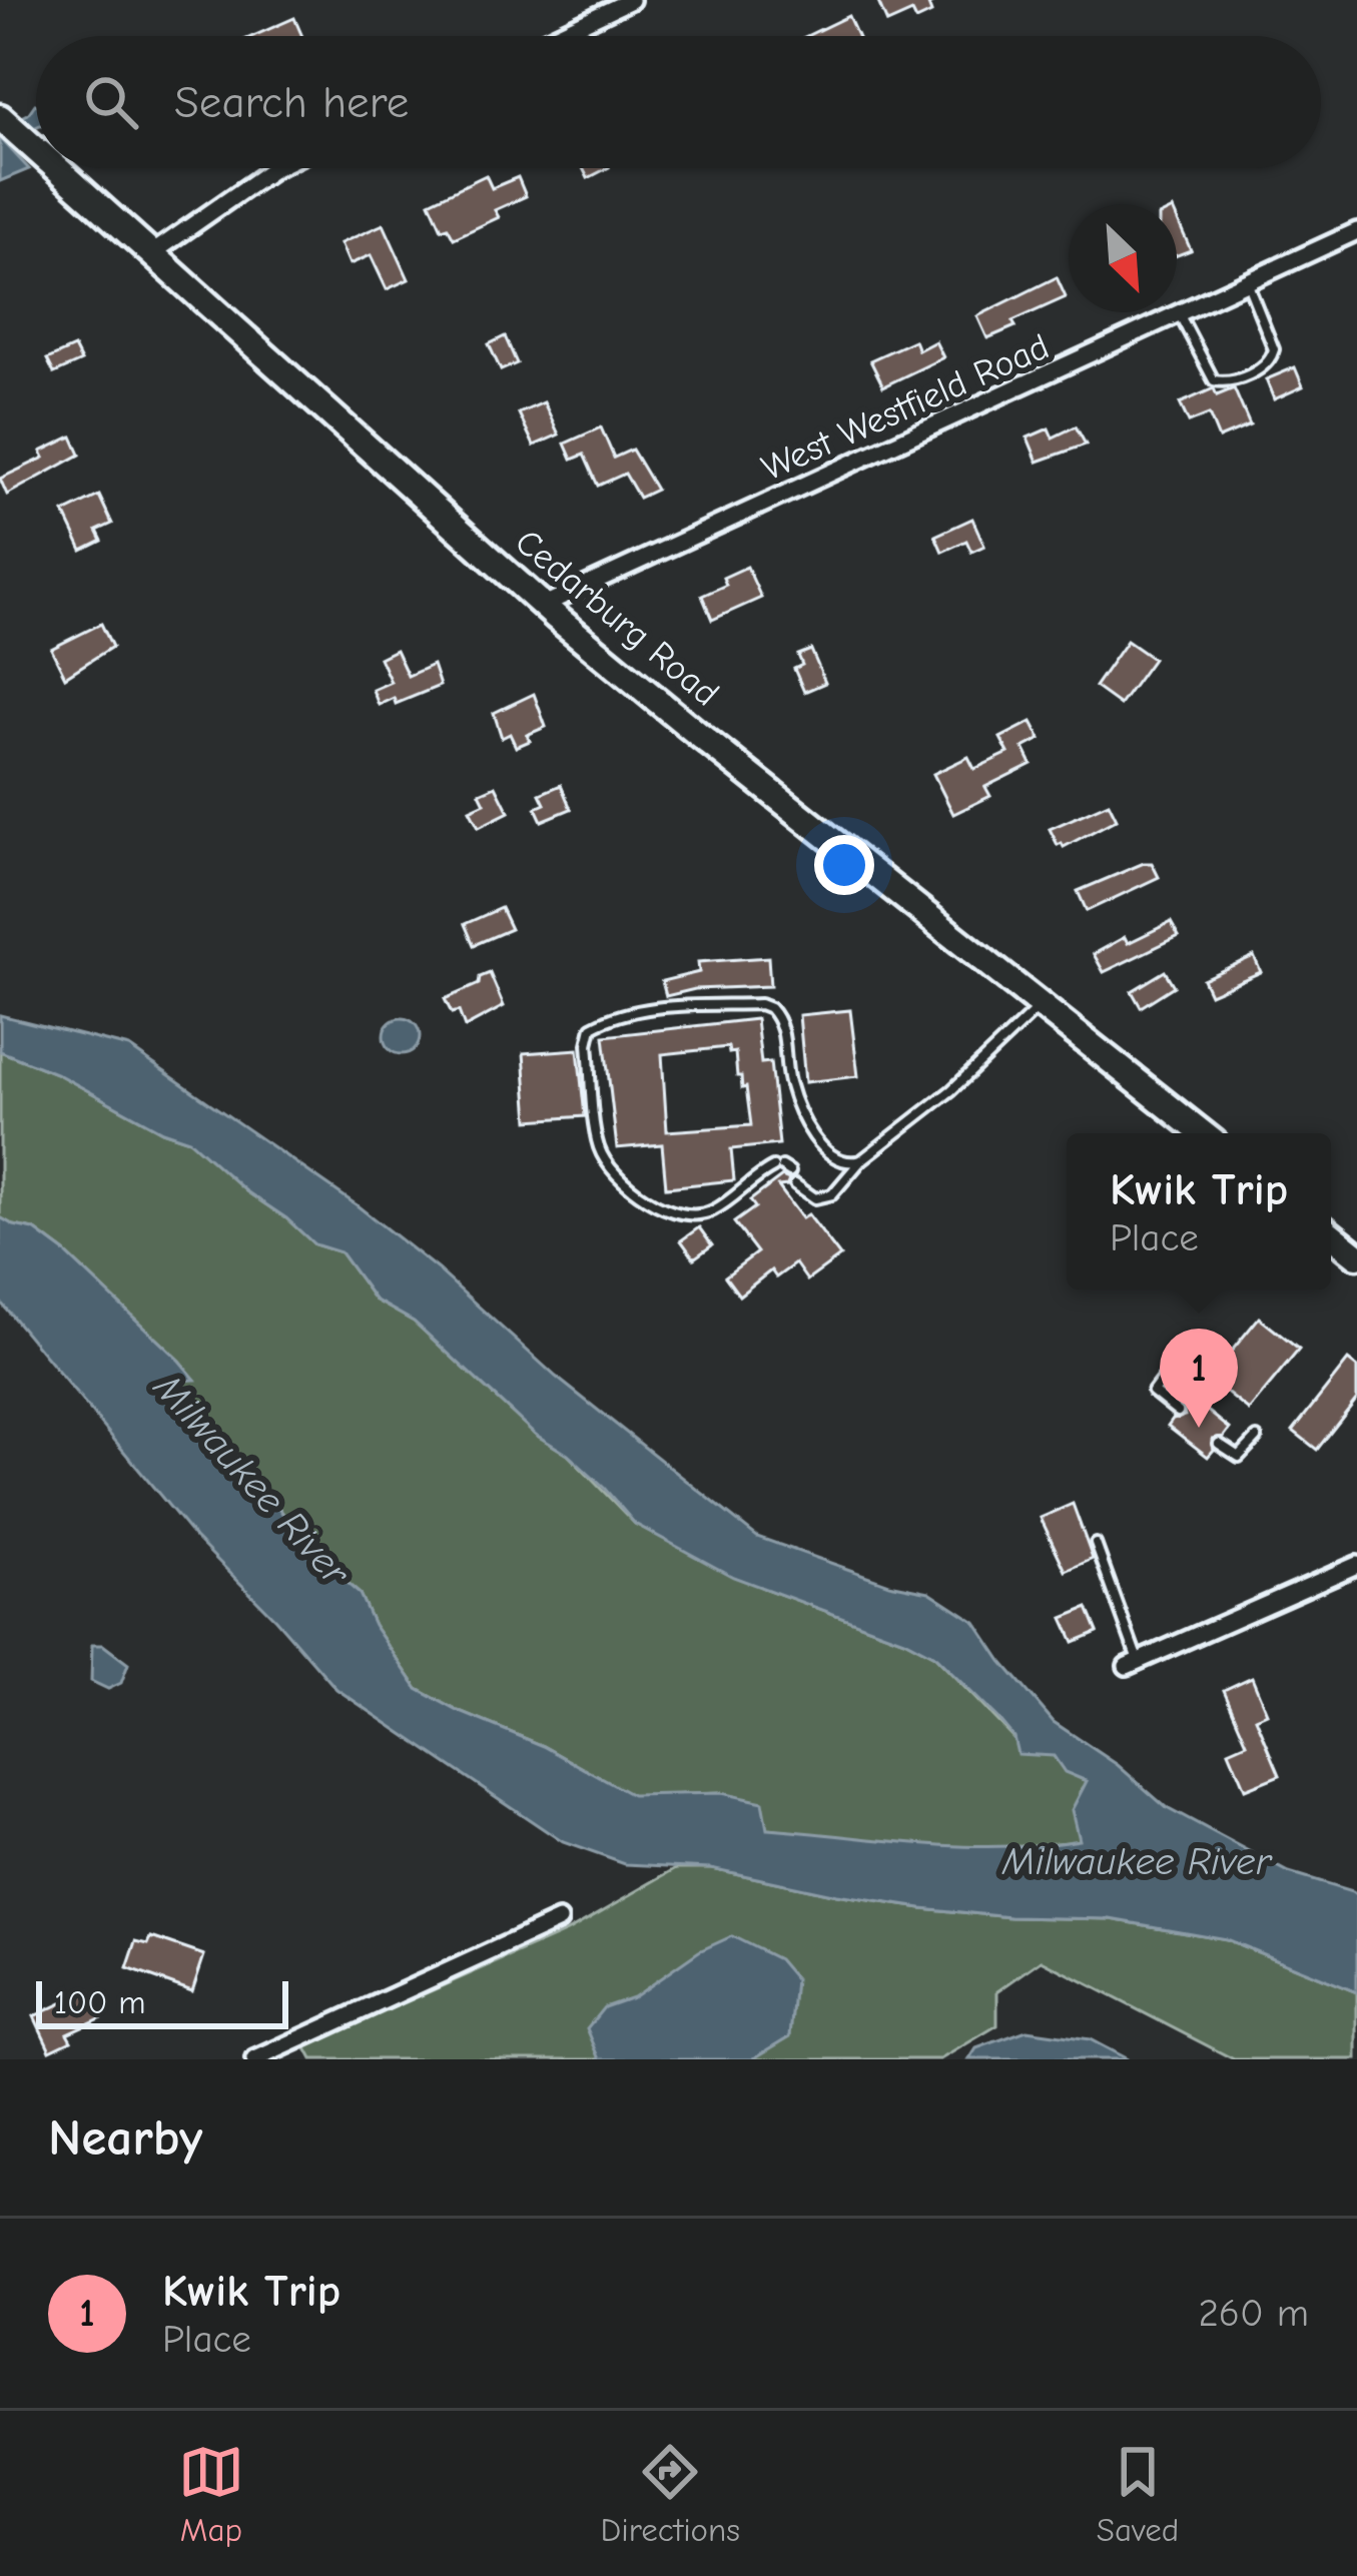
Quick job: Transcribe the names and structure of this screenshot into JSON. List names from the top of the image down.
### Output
{
  "streets": {
    "main road": ["Cedarburg Road"],
    "street": ["West Westfield Road"]
  },
  "crossings": [
    ["West Westfield Road", "Cedarburg Road"]
  ],
  "water": ["Milwaukee River"],
  "scale_bar": "100 m",
  "north": "bottom right",
  "page": {
    "search": "Search here",
    "popup": ["Kwik Trip", "Place"],
    "pins": "1",
    "scale": "100 m",
    "heading": "Nearby",
    "list": [
      {
        "mark": "1",
        "name": "Kwik Trip",
        "note": "Place",
        "value": "260 m"
      }
    ],
    "nav": ["Map", "Directions", "Saved"]
  }
}
